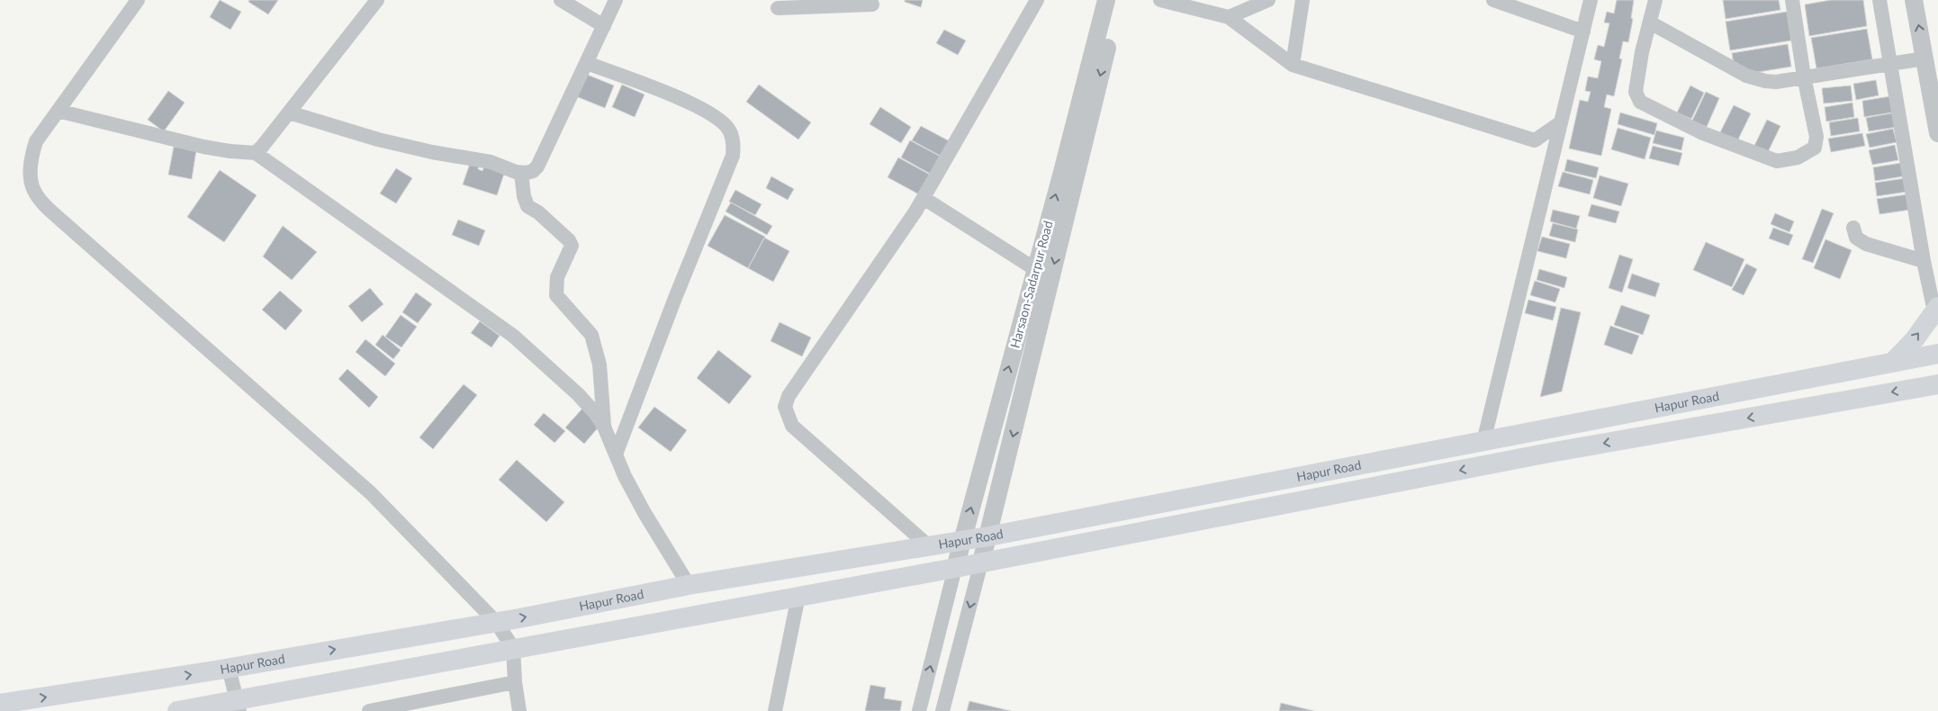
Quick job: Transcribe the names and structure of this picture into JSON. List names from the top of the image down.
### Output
{
  "streets": {
    "main road": ["Hapur Road"],
    "street": ["Harsaon-Sadarpur Road"]
  },
  "crossings": [
    ["Harsaon-Sadarpur Road", "Hapur Road"]
  ]
}
